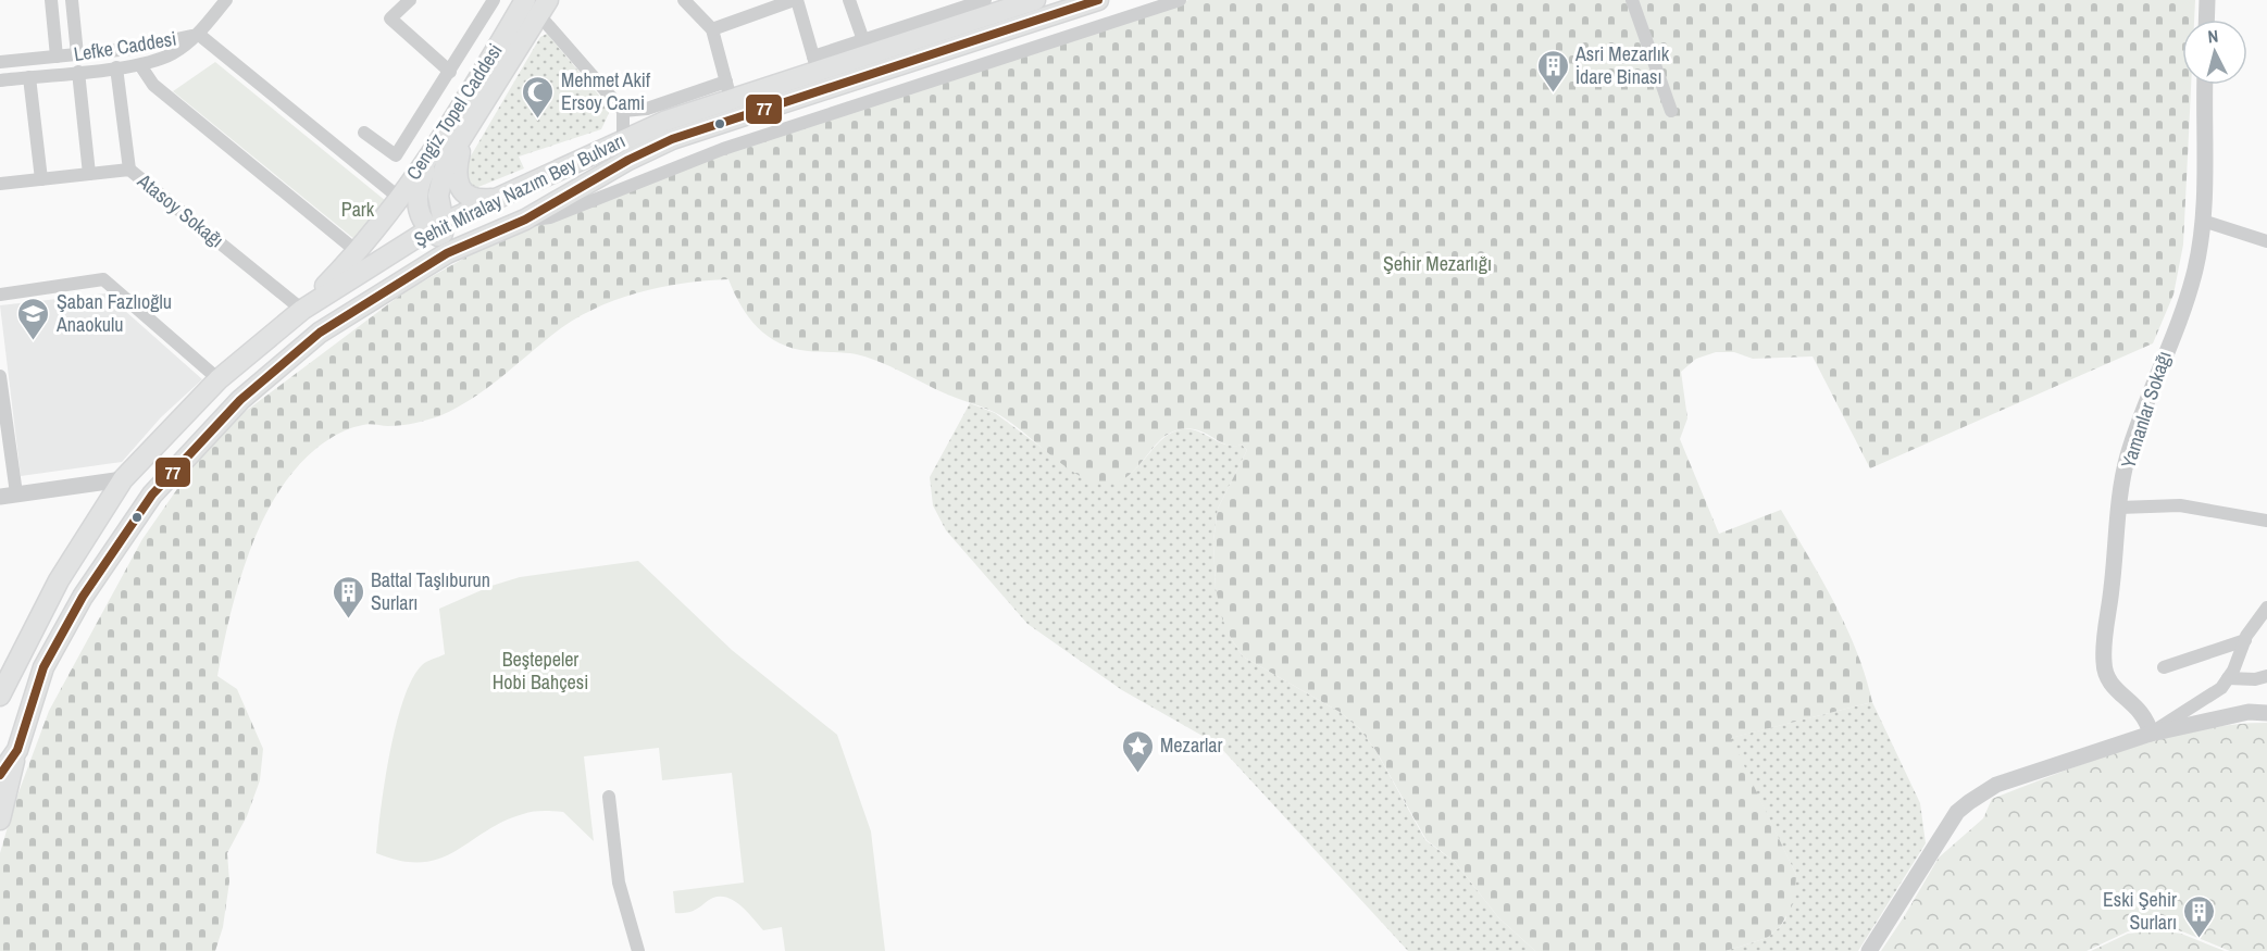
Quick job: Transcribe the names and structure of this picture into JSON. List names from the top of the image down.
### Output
{
  "streets": {
    "main road": ["Cengiz Topel Caddesi", "Şehit Miralay Nazım Bey Bulvarı"],
    "street": ["Lefke Caddesi", "Atasoy Sokağı", "Yamanlar Sokağı"]
  },
  "crossings": [
    ["Cengiz Topel Caddesi", "Şehit Miralay Nazım Bey Bulvarı"],
    ["Cengiz Topel Caddesi", "Atasoy Sokağı"],
    ["Şehit Miralay Nazım Bey Bulvarı", "Atasoy Sokağı"]
  ],
  "parks": ["Park", "Şehir Mezarlığı", "Beştepeler Hobi Bahçesi"],
  "places": {
    "building": ["Asri Mezarlık İdare Binası", "Battal Taşlıburun Surları", "Eski Şehir Surları"],
    "mosque": ["Mehmet Akif Ersoy Cami"],
    "school or university": ["Şaban Fazlıoğlu Anaokulu"],
    "place": ["Mezarlar"]
  },
  "lines": ["transit line 77"],
  "north": "top"
}
